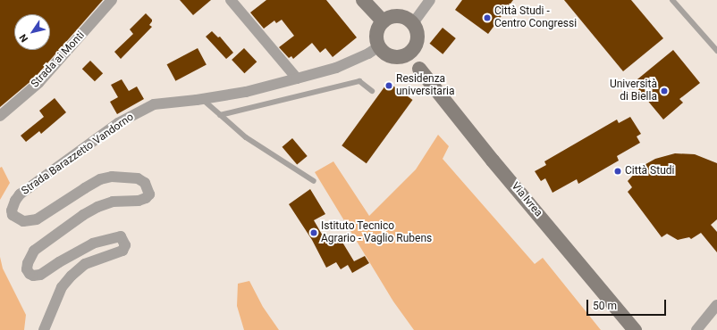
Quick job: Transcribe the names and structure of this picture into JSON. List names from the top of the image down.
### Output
{
  "streets": {
    "main road": ["Via Ivrea"],
    "street": ["Strada ai Monti", "Strada Barazzetto Vandorno"]
  },
  "crossings": [
    ["Strada Barazzetto Vandorno", "Via Ivrea"]
  ],
  "places": [
    "Città Studi - Centro Congressi",
    "Residenza universitaria",
    "Università di Biella",
    "Città Studi",
    "Istituto Tecnico Agrario - Vaglio Rubens"
  ],
  "scale_bar": "50 m",
  "north": "bottom left"
}
